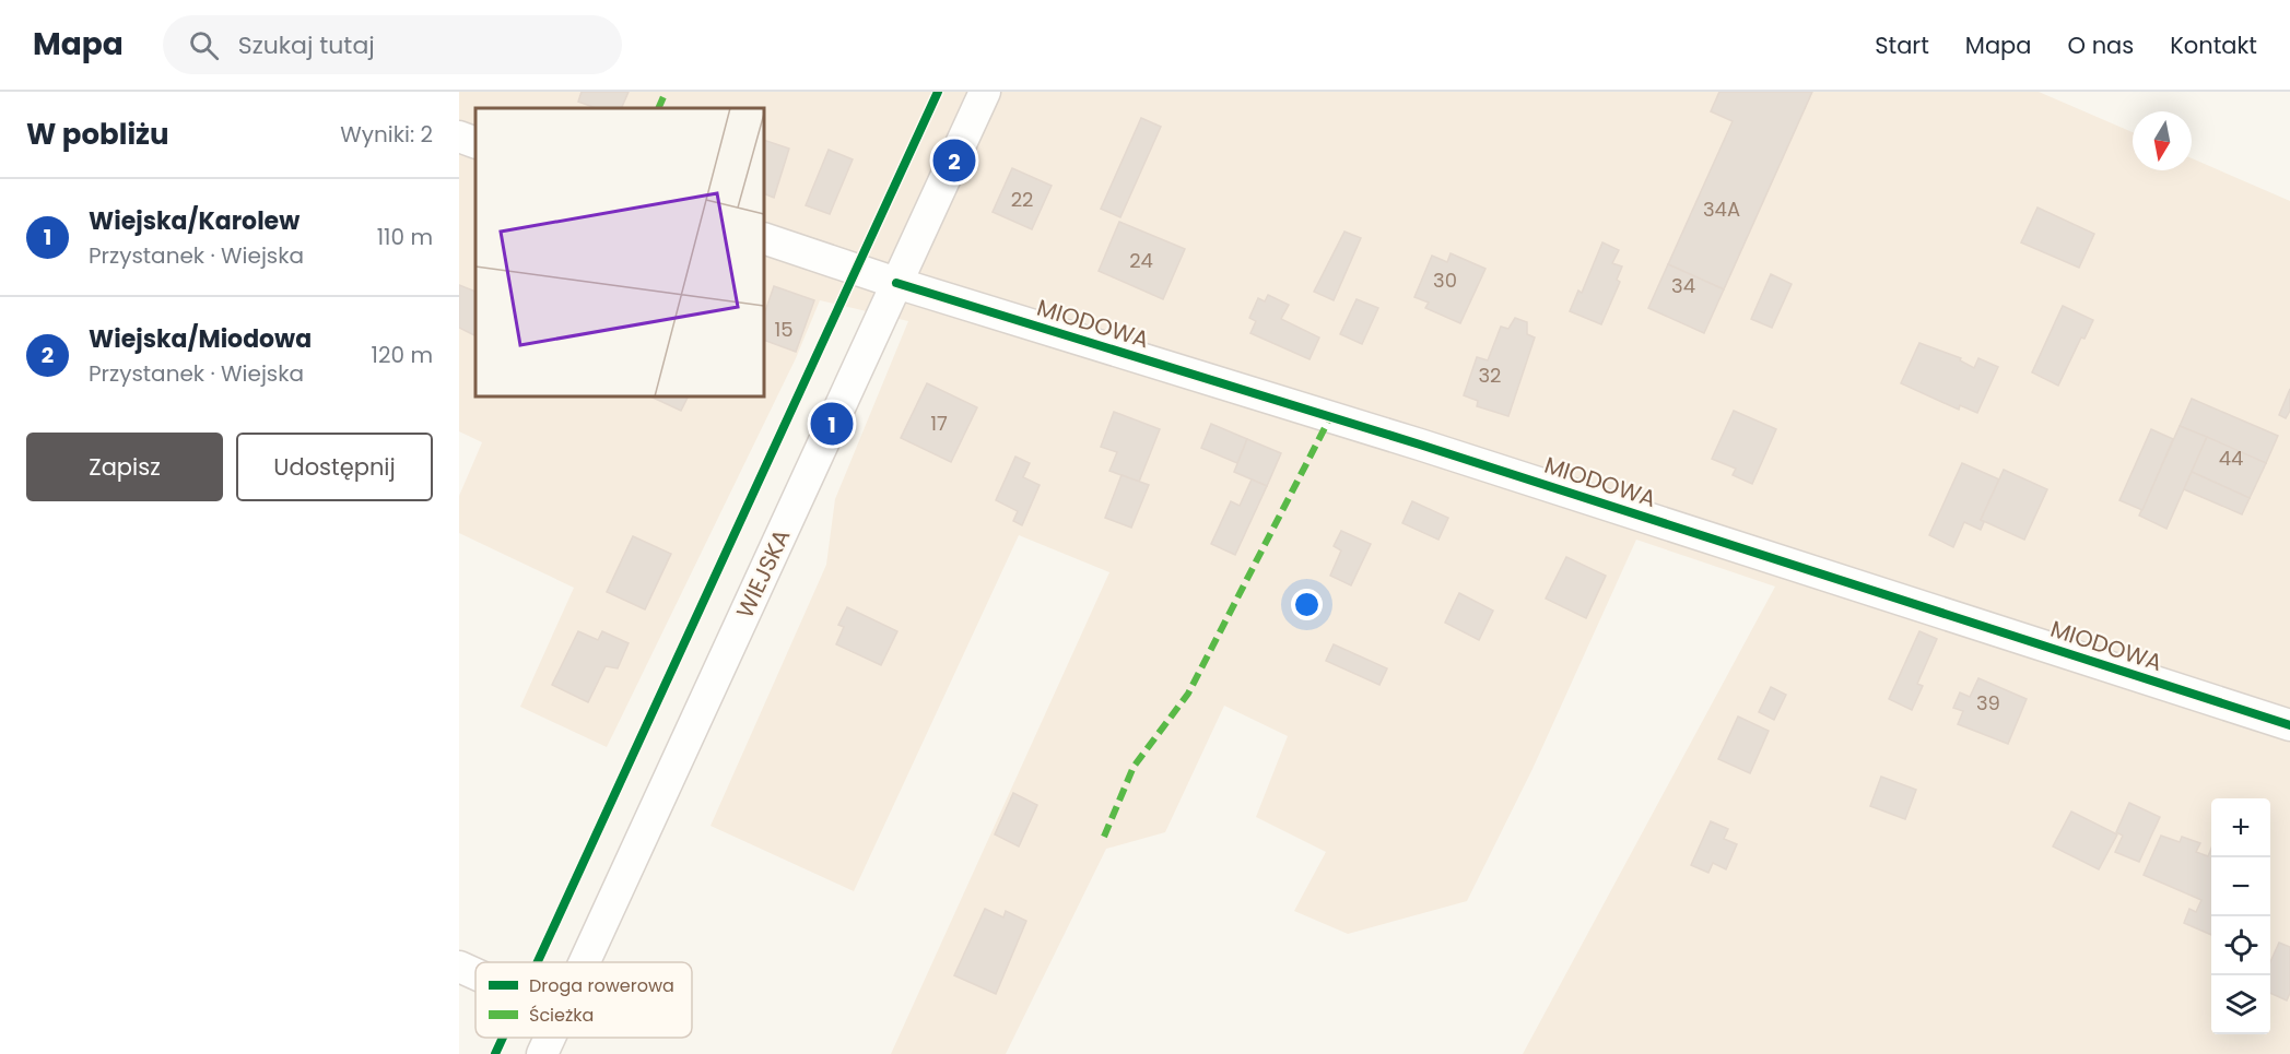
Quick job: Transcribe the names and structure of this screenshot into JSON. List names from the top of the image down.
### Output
{
  "streets": {
    "street": ["MIODOWA", "WIEJSKA"]
  },
  "crossings": [
    ["MIODOWA", "WIEJSKA"]
  ],
  "house_numbers": [
    "22",
    "34A",
    "24",
    "30",
    "34",
    "15",
    "32",
    "17",
    "44",
    "39"
  ],
  "legend": ["Droga rowerowa", "Ścieżka"],
  "north": "bottom",
  "page": {
    "header": "Mapa",
    "search": "Szukaj tutaj",
    "nav": [
      "Start",
      "Mapa",
      "O nas",
      "Kontakt"
    ],
    "heading": ["W pobliżu", "Wyniki: 2"],
    "pins": ["2", "1"],
    "list": [
      {
        "mark": "1",
        "name": "Wiejska/Karolew",
        "note": "Przystanek · Wiejska",
        "value": "110 m"
      },
      {
        "mark": "2",
        "name": "Wiejska/Miodowa",
        "note": "Przystanek · Wiejska",
        "value": "120 m"
      }
    ],
    "buttons": ["Zapisz", "Udostępnij"],
    "map_buttons": ["+", "−"]
  }
}
